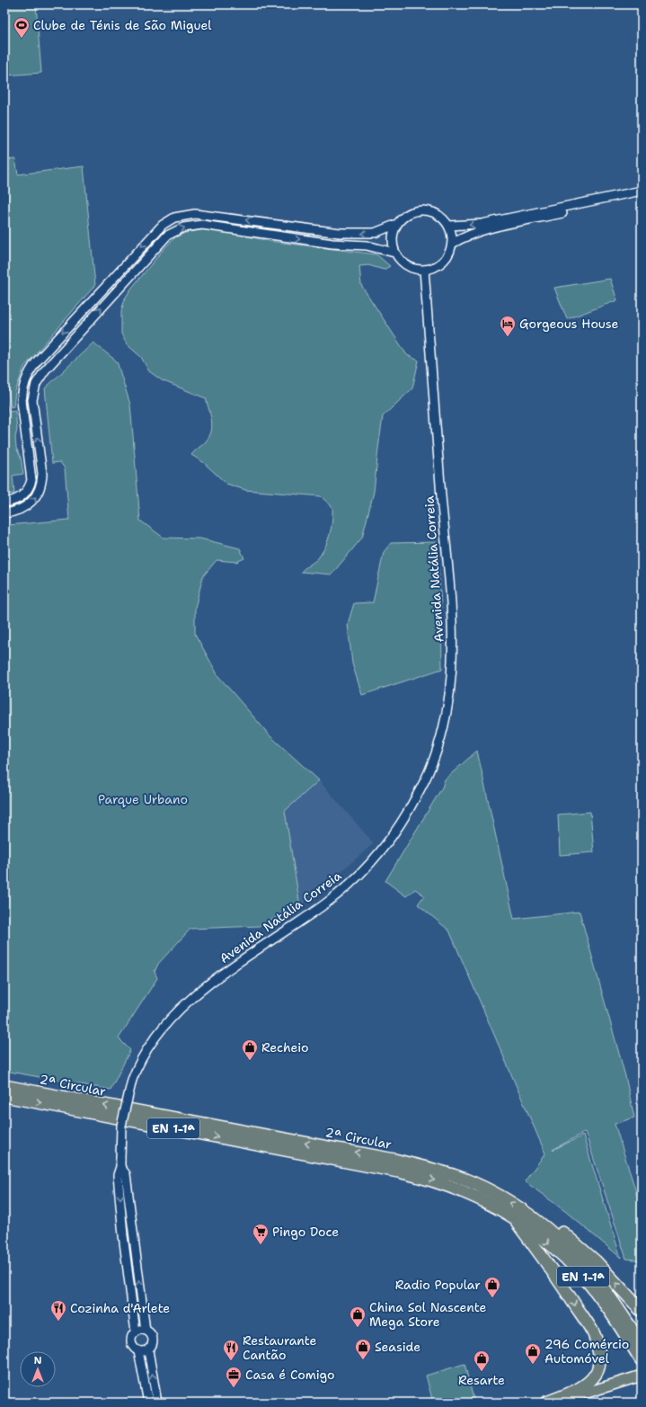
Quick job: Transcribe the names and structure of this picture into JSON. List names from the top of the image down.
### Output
{
  "streets": {
    "highway": ["2ª Circular", "EN 1-1ª"],
    "street": ["Avenida Natália Correia"]
  },
  "parks": ["Parque Urbano"],
  "places": {
    "sports": ["Clube de Ténis de São Miguel"],
    "hotel": ["Gorgeous House"],
    "shop": [
      "Recheio",
      "Radio Popular",
      "China Sol Nascente Mega Store",
      "Seaside",
      "296 Comércio Automóvel",
      "Resarte"
    ],
    "supermarket": ["Pingo Doce"],
    "restaurant": ["Cozinha d'Arlete", "Restaurante Cantão"],
    "office": ["Casa é Comigo"]
  },
  "north": "top"
}
